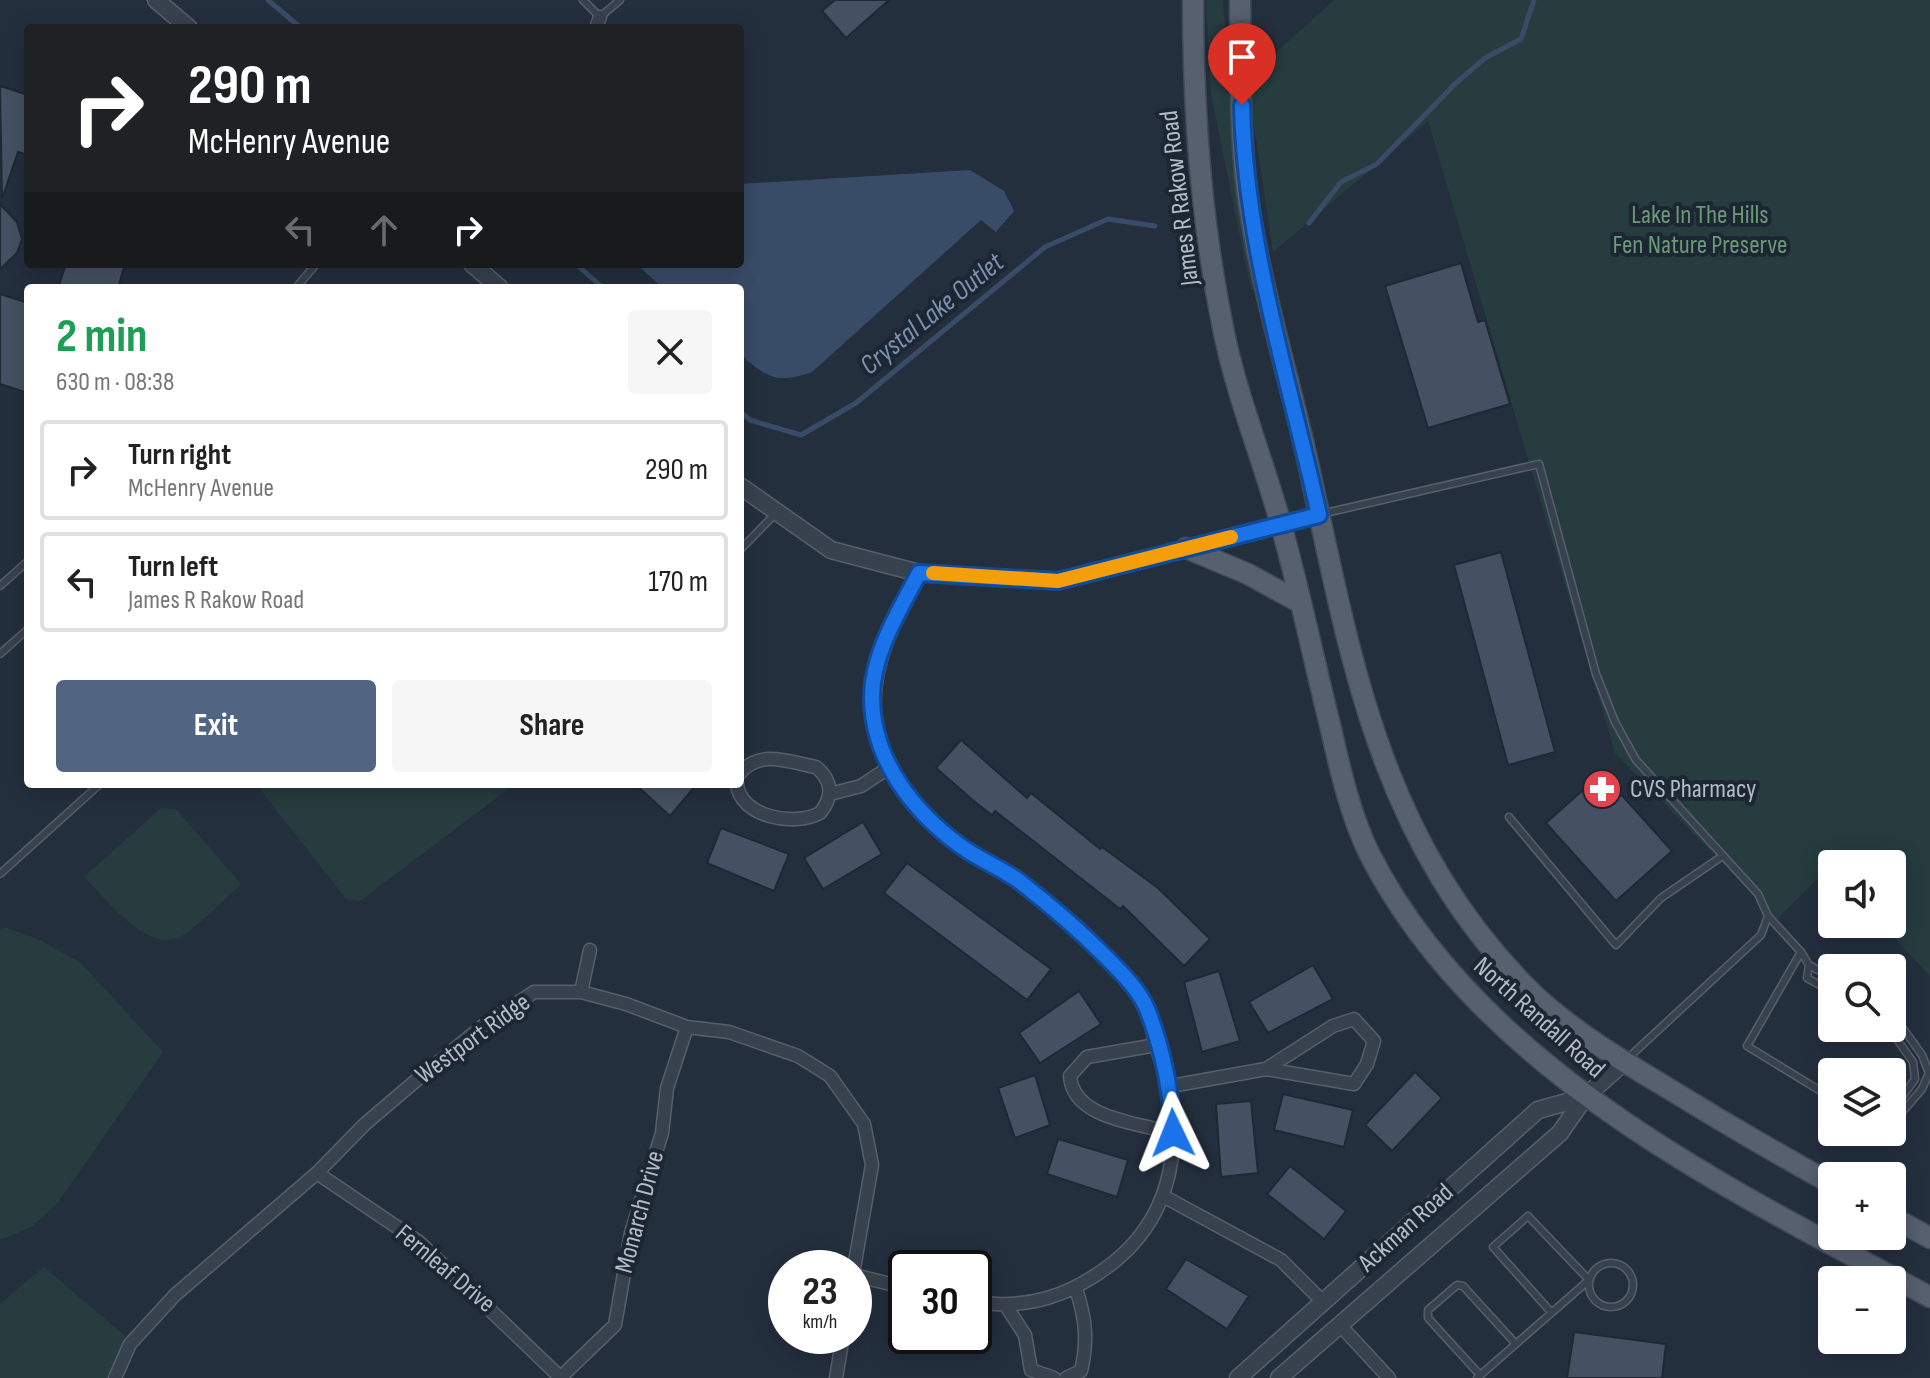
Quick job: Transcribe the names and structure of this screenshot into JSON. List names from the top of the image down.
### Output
{
  "streets": {
    "main road": ["James R Rakow Road", "North Randall Road"],
    "street": [
      "Westport Ridge",
      "Monarch Drive",
      "Ackman Road",
      "Fernleaf Drive"
    ]
  },
  "crossings": [
    ["James R Rakow Road", "North Randall Road"],
    ["North Randall Road", "Ackman Road"],
    ["Westport Ridge", "Monarch Drive"],
    ["Westport Ridge", "Fernleaf Drive"],
    ["Monarch Drive", "Fernleaf Drive"]
  ],
  "water": ["Crystal Lake Outlet"],
  "parks": ["Lake In The Hills Fen Nature Preserve"],
  "places": {
    "pharmacy": ["CVS Pharmacy"]
  },
  "page": {
    "turn": ["290 m", "McHenry Avenue"],
    "heading": ["2 min", "630 m · 08:38"],
    "list": [
      {
        "name": "Turn right",
        "note": "McHenry Avenue",
        "value": "290 m"
      },
      {
        "name": "Turn left",
        "note": "James R Rakow Road",
        "value": "170 m"
      }
    ],
    "buttons": ["Exit", "Share"],
    "map_buttons": ["+", "−"],
    "speed": "23 km/h",
    "limit": "30"
  }
}
